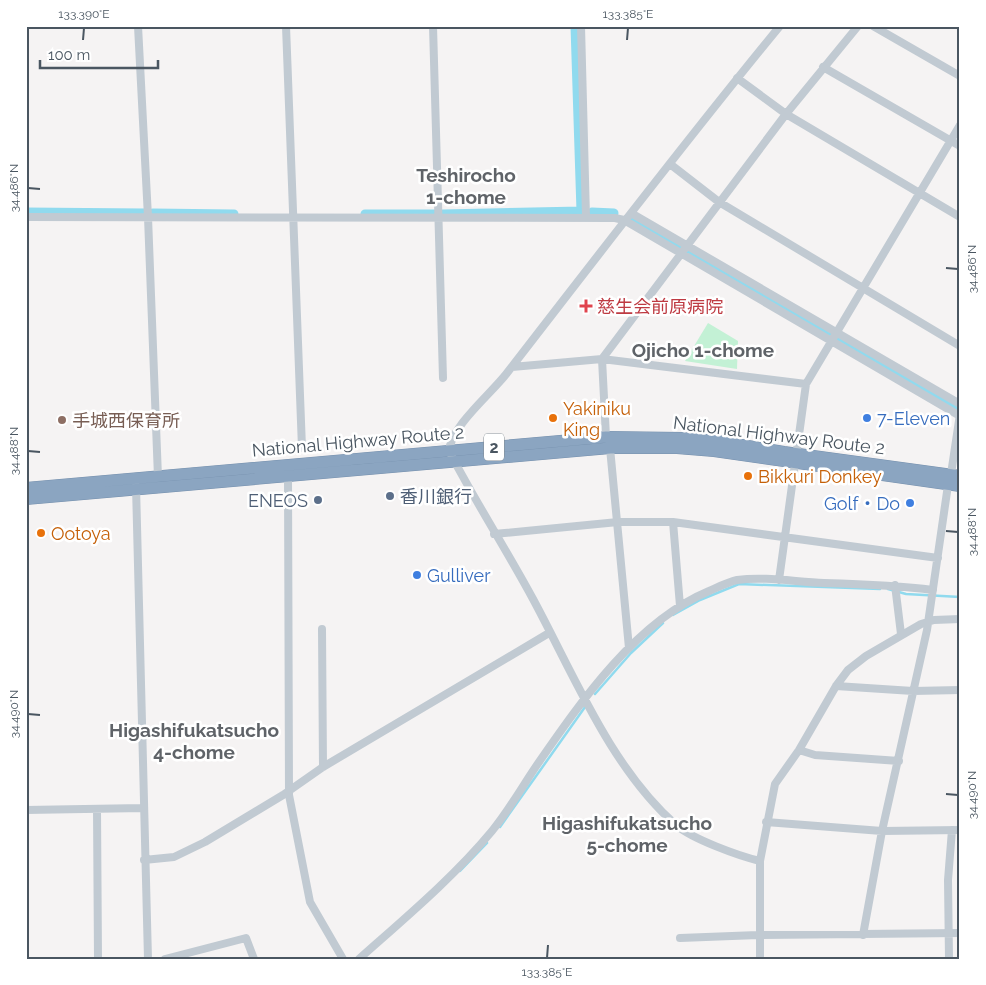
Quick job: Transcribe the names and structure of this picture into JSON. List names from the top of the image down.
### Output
{
  "streets": {
    "highway": ["National Highway Route 2", "2"]
  },
  "districts": [
    "Teshirocho 1-chome",
    "Ojicho 1-chome",
    "Higashifukatsucho 4-chome",
    "Higashifukatsucho 5-chome"
  ],
  "places": {
    "health": ["慈生会前原病院"],
    "other": [
      "Yakiniku King",
      "7-Eleven",
      "手城西保育所",
      "Bikkuri Donkey",
      "香川銀行",
      "ENEOS",
      "Golf・Do",
      "Ootoya",
      "Gulliver"
    ]
  },
  "scale_bar": "100 m",
  "coordinates": [
    "133.390°E",
    "133.385°E",
    "34.486°N",
    "34.488°N",
    "34.490°N"
  ]
}
